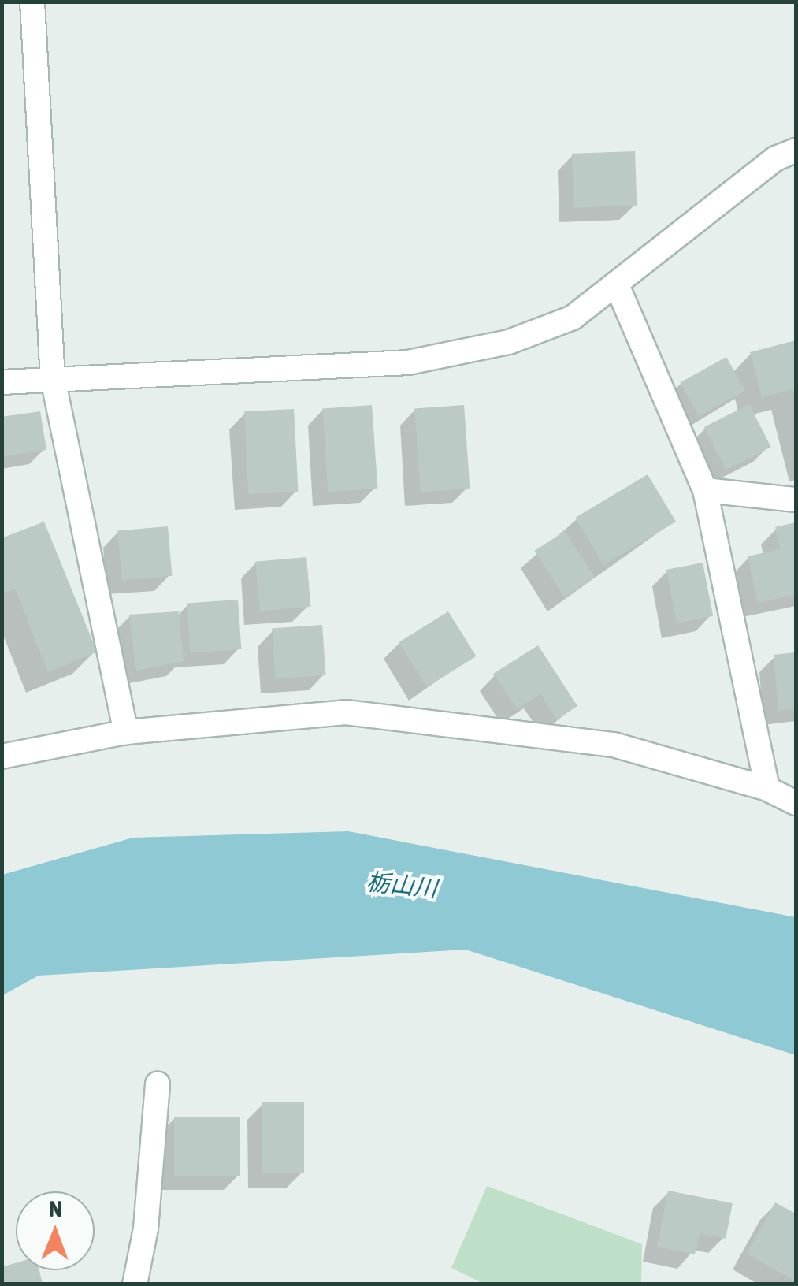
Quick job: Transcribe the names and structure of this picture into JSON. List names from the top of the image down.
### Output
{
  "water": ["栃山川"],
  "north": "top"
}
